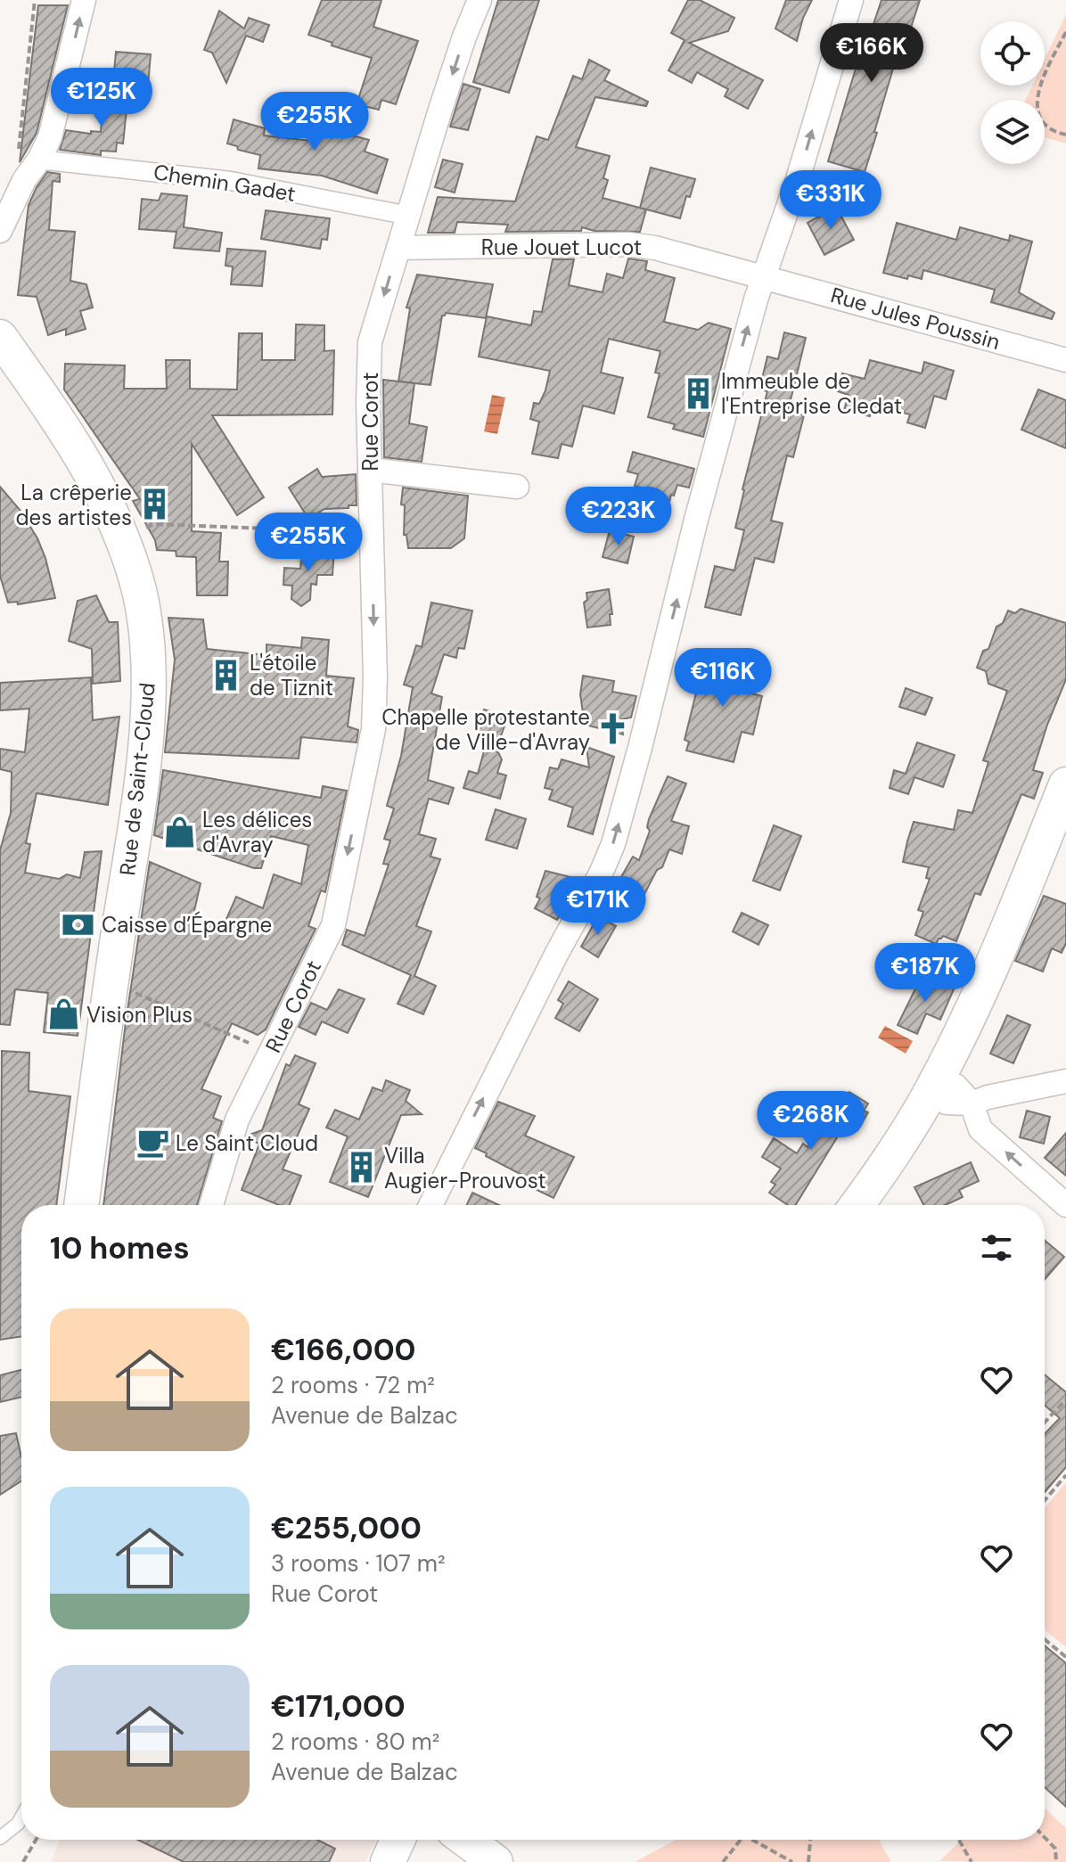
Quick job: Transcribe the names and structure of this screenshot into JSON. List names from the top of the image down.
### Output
{
  "streets": {
    "main road": ["Rue de Saint-Cloud"],
    "street": [
      "Chemin Gadet",
      "Rue Jouet Lucot",
      "Rue Jules Poussin",
      "Rue Corot"
    ]
  },
  "crossings": [
    ["Chemin Gadet", "Rue Corot"],
    ["Rue Jouet Lucot", "Rue Jules Poussin"],
    ["Rue Jouet Lucot", "Rue Corot"]
  ],
  "one_way": ["Rue Corot"],
  "places": {
    "building": [
      "Immeuble de l'Entreprise Cledat",
      "La crêperie des artistes",
      "L'étoile de Tiznit",
      "Villa Augier-Prouvost"
    ],
    "church": ["Chapelle protestante de Ville-d'Avray"],
    "shop": ["Les délices d'Avray", "Vision Plus"],
    "bank": ["Caisse d’Épargne"],
    "cafe": ["Le Saint Cloud"]
  },
  "page": {
    "price": [
      "€166K",
      "€125K",
      "€255K",
      "€331K",
      "€223K",
      "€255K",
      "€116K",
      "€171K",
      "€187K",
      "€268K"
    ],
    "heading": "10 homes",
    "list": [
      {
        "name": "€166,000",
        "note": "2 rooms · 72 m² · Avenue de Balzac"
      },
      {
        "name": "€255,000",
        "note": "3 rooms · 107 m² · Rue Corot"
      },
      {
        "name": "€171,000",
        "note": "2 rooms · 80 m² · Avenue de Balzac"
      }
    ]
  }
}
